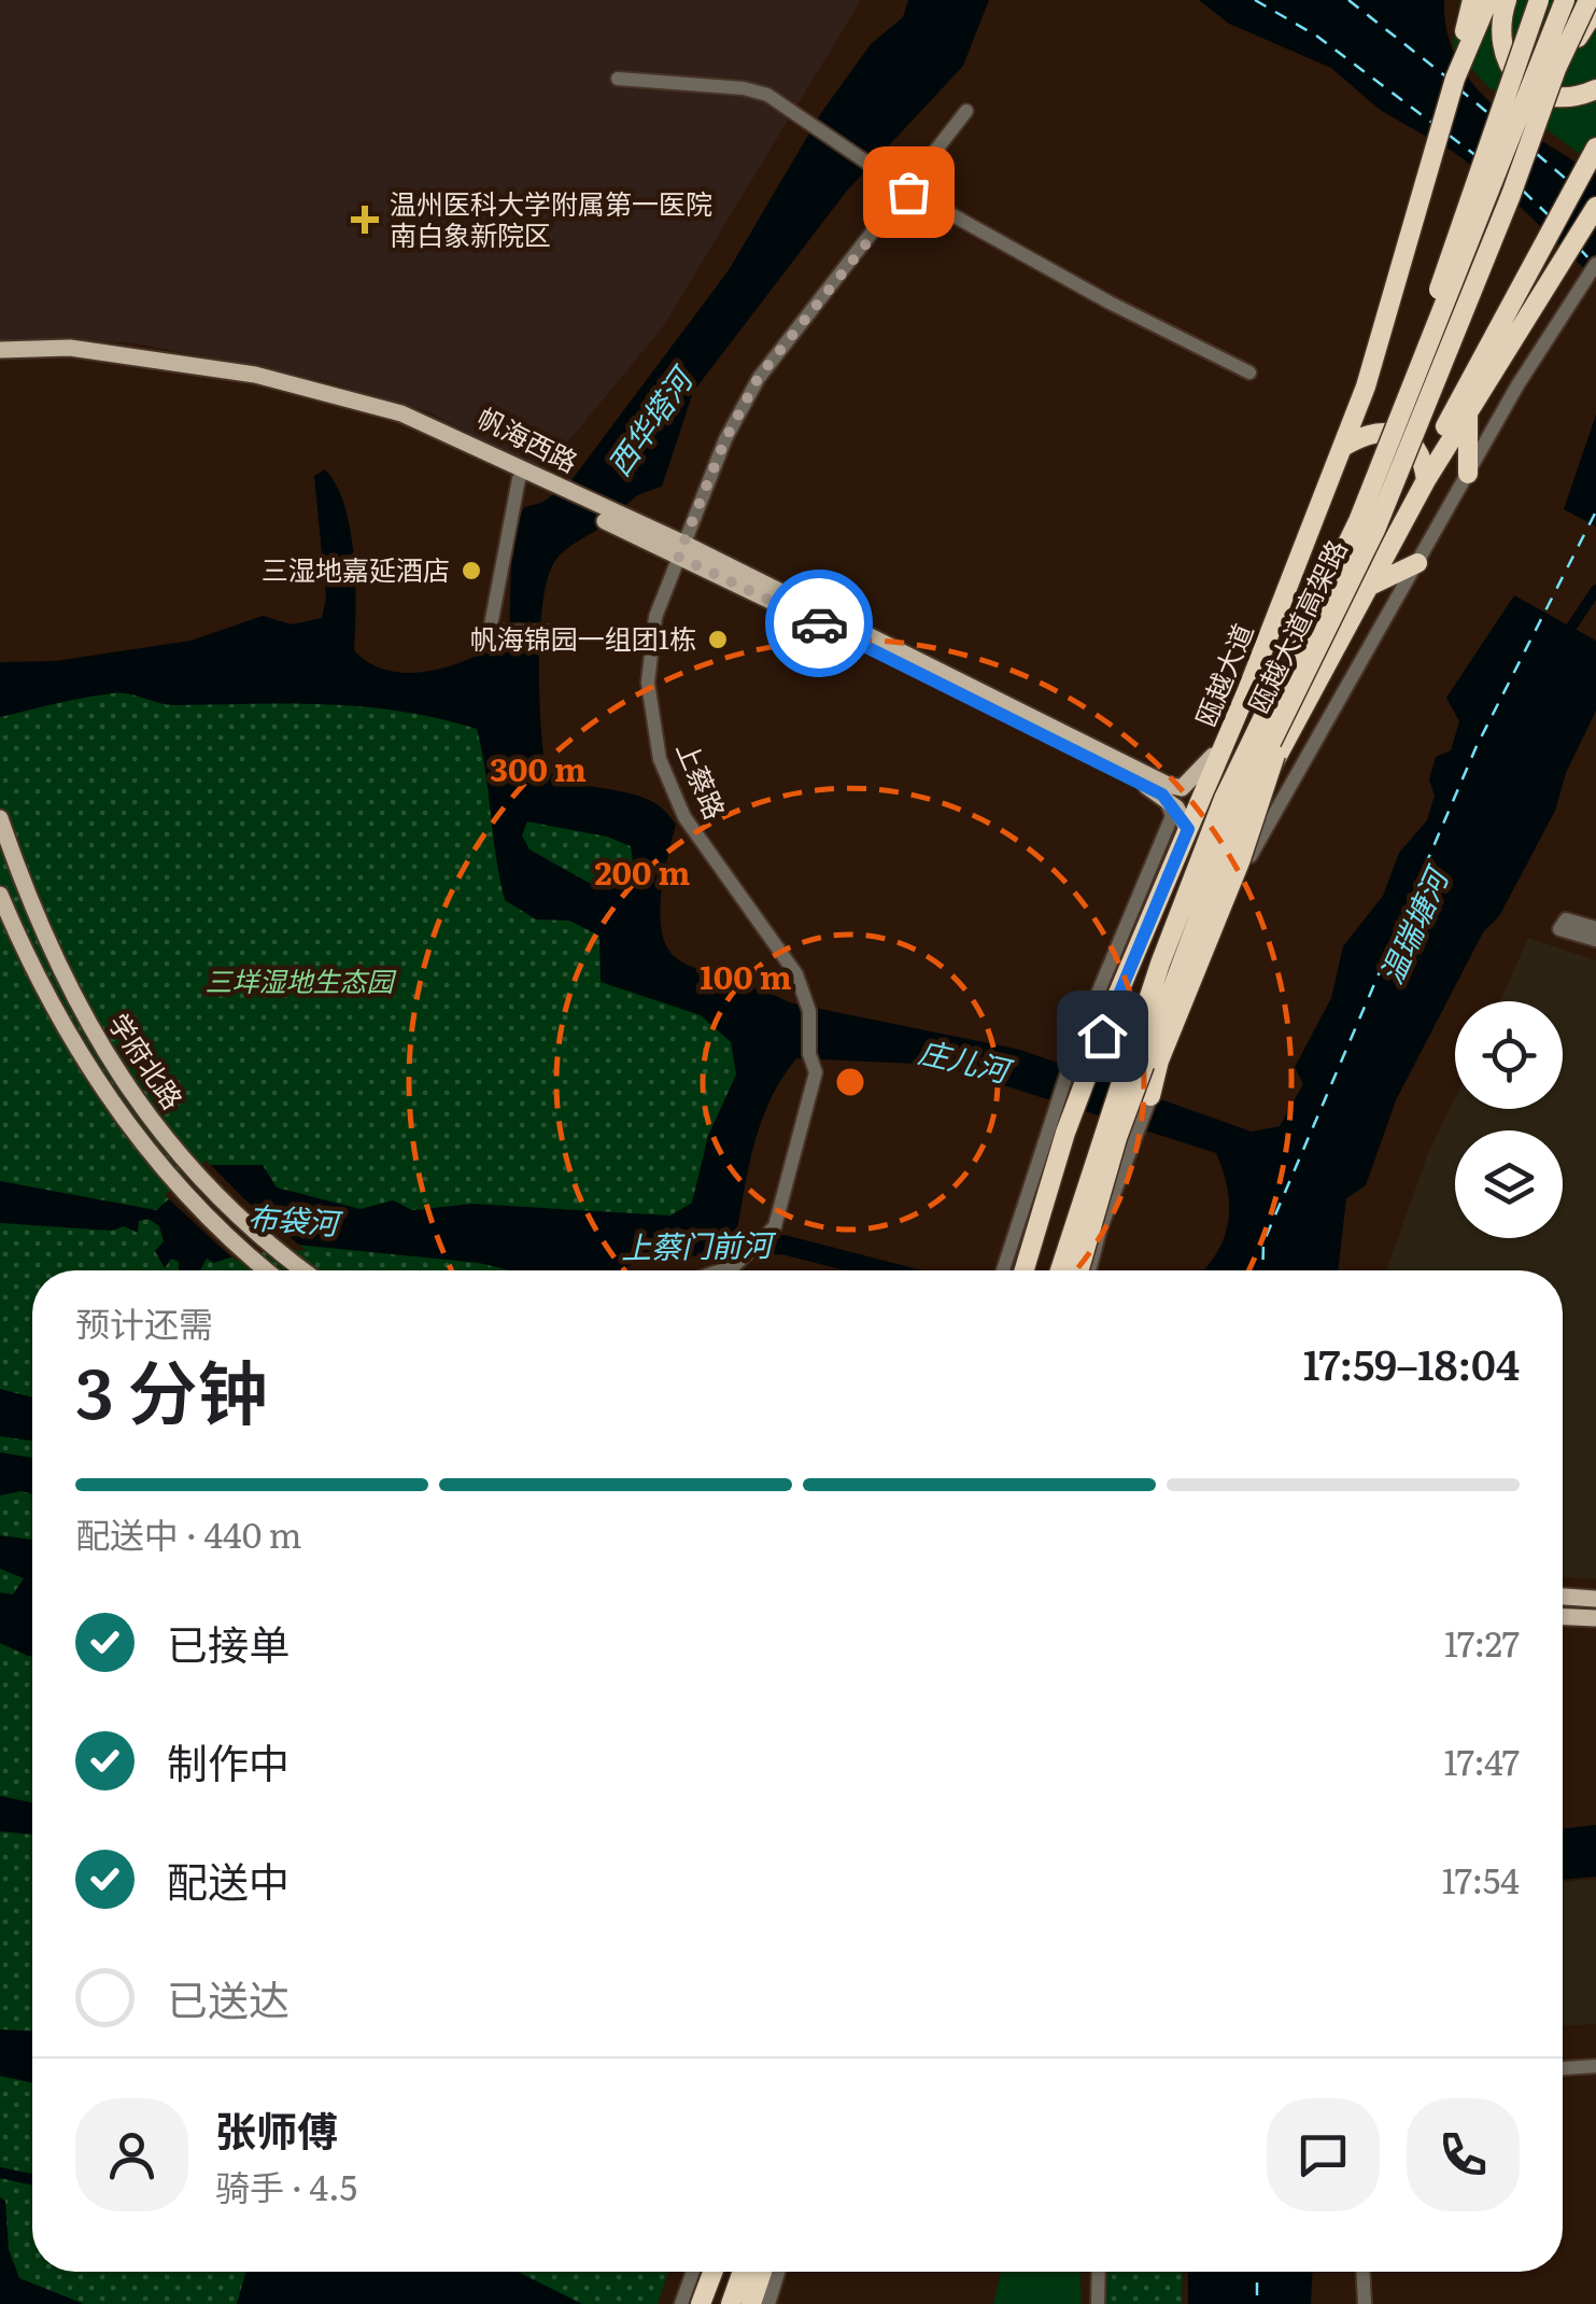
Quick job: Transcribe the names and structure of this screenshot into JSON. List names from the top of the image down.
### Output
{
  "streets": {
    "highway": ["瓯越大道高架路", "瓯越大道"],
    "main road": ["帆海西路", "学府北路"],
    "street": ["上蔡路"]
  },
  "crossings": [
    ["帆海西路", "上蔡路"]
  ],
  "water": [
    "西华塔河",
    "温瑞塘河",
    "庄儿河",
    "布袋河",
    "上蔡门前河"
  ],
  "parks": ["三垟湿地生态园"],
  "places": {
    "health": ["温州医科大学附属第一医院 南白象新院区"],
    "other": ["三湿地嘉延酒店", "帆海锦园一组团1栋"]
  },
  "page": {
    "heading": ["3 分钟", "预计还需", "17:59–18:04"],
    "panel": ["张师傅", "骑手 · 4.5"],
    "bar": "配送中 · 440 m",
    "list": [
      ["已接单", "17:27"],
      ["制作中", "17:47"],
      ["配送中", "17:54"],
      "已送达"
    ]
  },
  "rings": ["300 m", "200 m", "100 m"]
}
